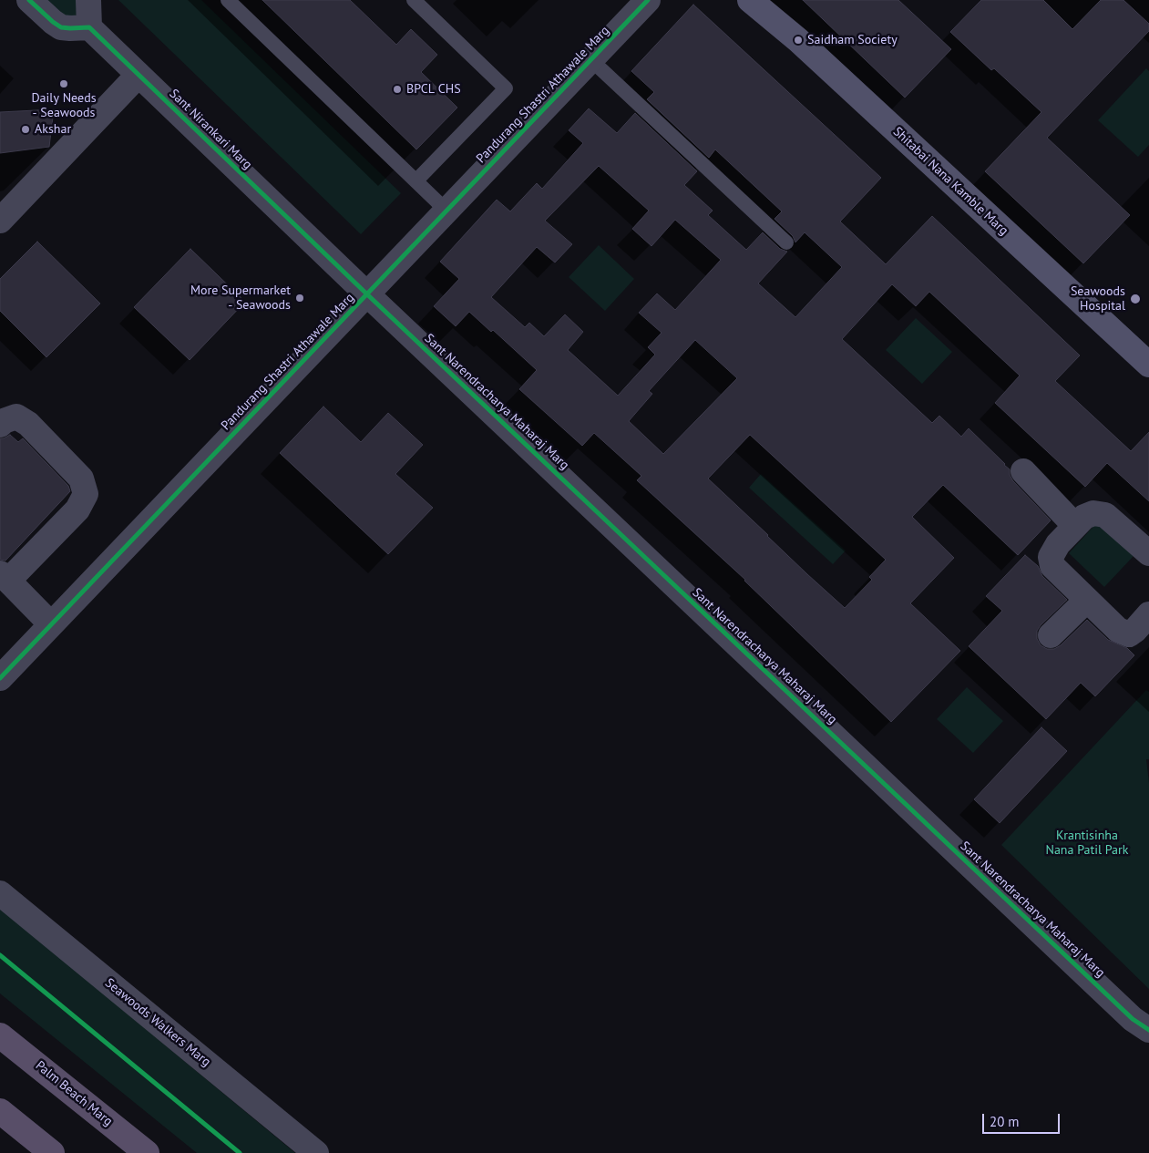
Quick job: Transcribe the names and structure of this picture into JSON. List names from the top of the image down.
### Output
{
  "streets": {
    "main road": ["Palm Beach Marg"],
    "street": [
      "Pandurang Shastri Athawale Marg",
      "Sant Nirankari Marg",
      "Shitabai Nana Kamble Marg",
      "Sant Narendracharya Maharaj Marg",
      "Seawoods Walkers Marg"
    ]
  },
  "crossings": [
    ["Pandurang Shastri Athawale Marg", "Sant Nirankari Marg"],
    ["Pandurang Shastri Athawale Marg", "Sant Narendracharya Maharaj Marg"],
    ["Sant Nirankari Marg", "Sant Narendracharya Maharaj Marg"]
  ],
  "parks": ["Krantisinha Nana Patil Park"],
  "places": [
    "Saidham Society",
    "Daily Needs - Seawoods",
    "BPCL CHS",
    "Akshar",
    "More Supermarket - Seawoods",
    "Seawoods Hospital"
  ],
  "scale_bar": "20 m"
}
